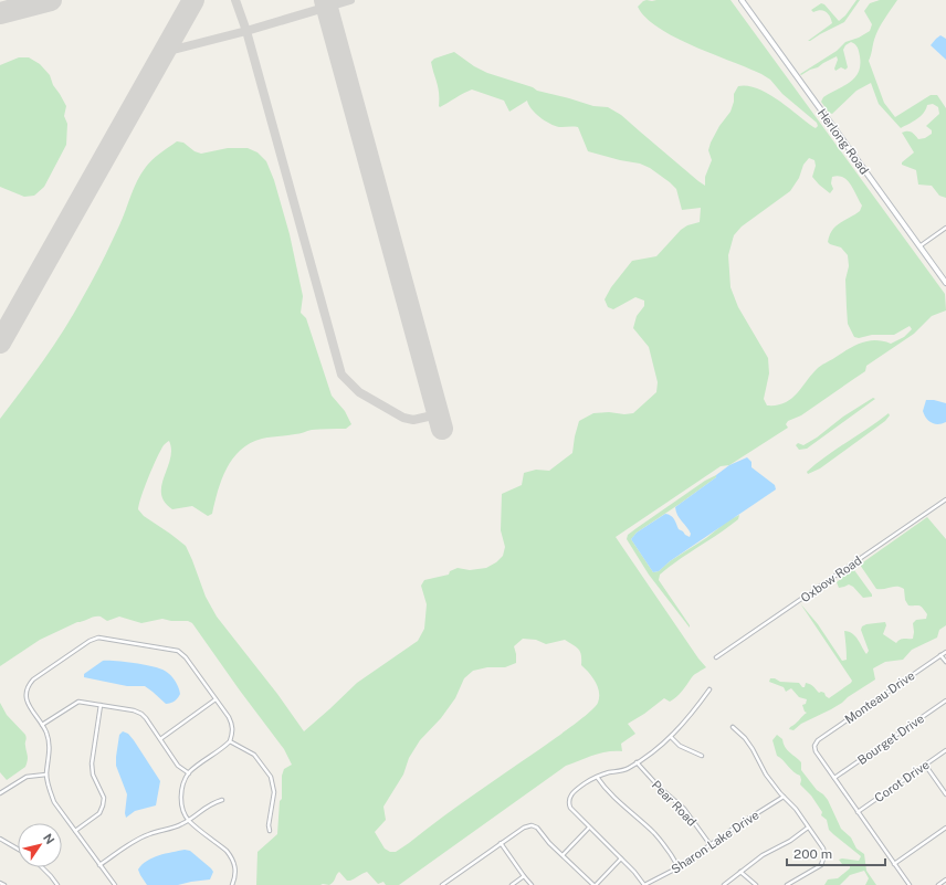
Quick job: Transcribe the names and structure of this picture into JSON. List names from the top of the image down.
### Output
{
  "streets": {
    "street": [
      "Herlong Road",
      "Oxbow Road",
      "Monteau Drive",
      "Bourget Drive",
      "Corot Drive",
      "Pear Road",
      "Sharon Lake Drive"
    ]
  },
  "crossings": [
    ["Monteau Drive", "Bourget Drive"],
    ["Pear Road", "Sharon Lake Drive"]
  ],
  "scale_bar": "200 m",
  "north": "top right"
}
